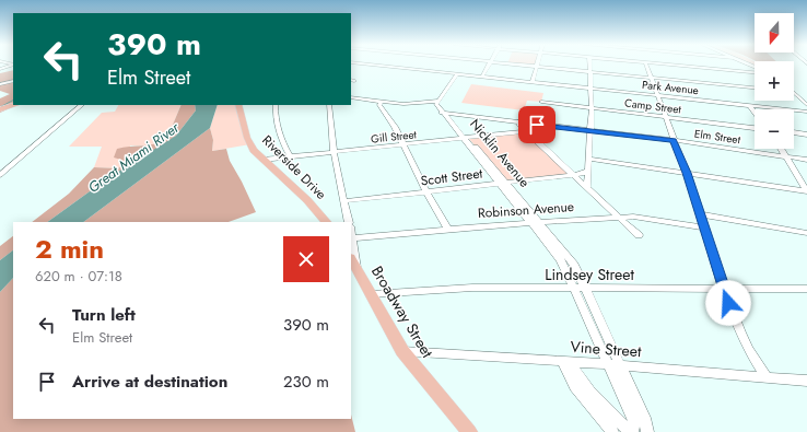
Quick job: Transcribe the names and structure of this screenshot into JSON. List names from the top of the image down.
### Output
{
  "streets": {
    "main road": ["Riverside Drive", "Broadway Street"],
    "street": [
      "Park Avenue",
      "Camp Street",
      "Gill Street",
      "Elm Street",
      "Nicklin Avenue",
      "Scott Street",
      "Robinson Avenue",
      "Lindsey Street",
      "Vine Street"
    ]
  },
  "crossings": [
    ["Gill Street", "Nicklin Avenue"],
    ["Gill Street", "Riverside Drive"],
    ["Elm Street", "Nicklin Avenue"],
    ["Nicklin Avenue", "Scott Street"],
    ["Nicklin Avenue", "Robinson Avenue"],
    ["Nicklin Avenue", "Lindsey Street"],
    ["Nicklin Avenue", "Vine Street"],
    ["Lindsey Street", "Broadway Street"],
    ["Broadway Street", "Vine Street"]
  ],
  "water": ["Great Miami River"],
  "north": "bottom",
  "page": {
    "map_buttons": ["+", "−"],
    "turn": ["390 m", "Elm Street"],
    "heading": ["2 min", "620 m · 07:18"],
    "list": [
      {
        "name": "Turn left",
        "note": "Elm Street",
        "value": "390 m"
      },
      {
        "name": "Arrive at destination",
        "value": "230 m"
      }
    ]
  }
}
